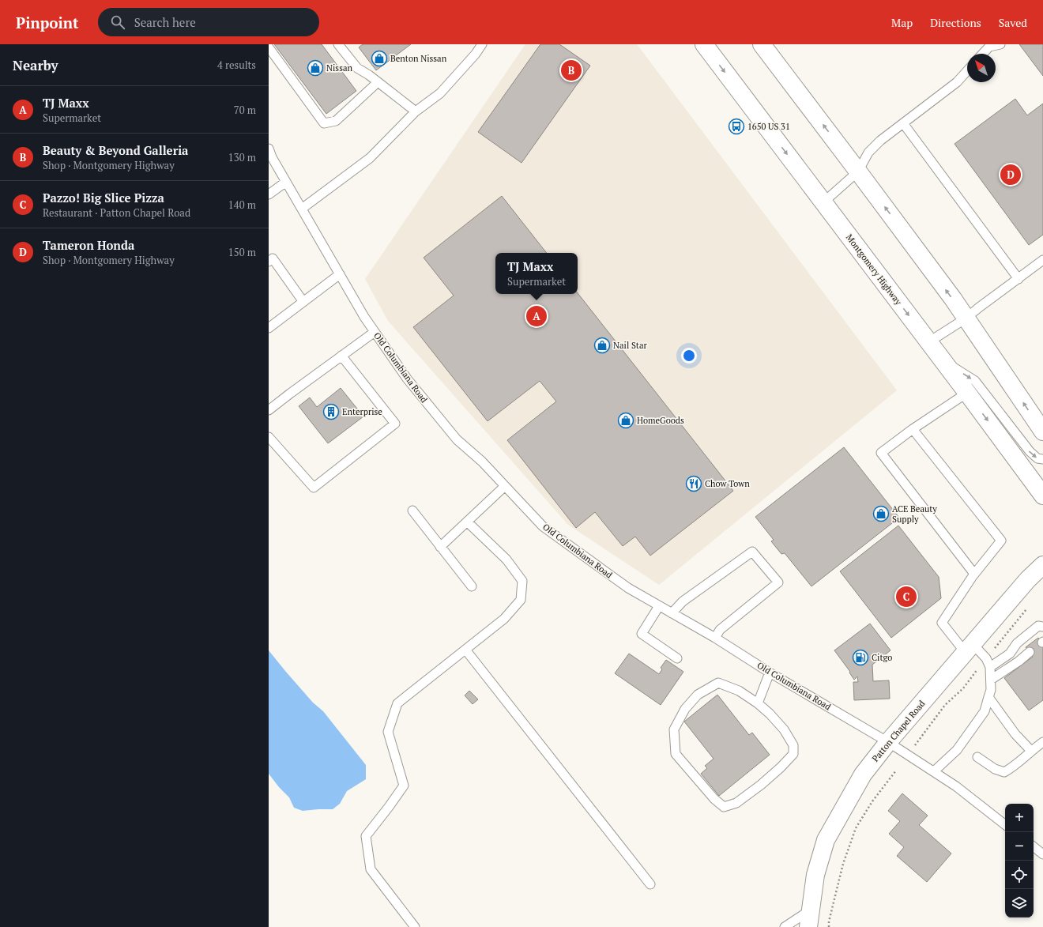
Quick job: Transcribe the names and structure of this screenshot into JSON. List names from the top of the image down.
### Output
{
  "streets": {
    "main road": ["Montgomery Highway", "Patton Chapel Road"],
    "lane": ["Old Columbiana Road"]
  },
  "crossings": [
    ["Old Columbiana Road", "Patton Chapel Road"]
  ],
  "places": {
    "shop": [
      "Benton Nissan",
      "Nissan",
      "Nail Star",
      "HomeGoods",
      "ACE Beauty Supply"
    ],
    "bus stop": ["1650 US 31"],
    "building": ["Enterprise"],
    "restaurant": ["Chow Town"],
    "fuel station": ["Citgo"]
  },
  "north": "top left",
  "page": {
    "header": "Pinpoint",
    "search": "Search here",
    "nav": ["Map", "Directions", "Saved"],
    "heading": ["Nearby", "4 results"],
    "pins": [
      "B",
      "D",
      "A",
      "C"
    ],
    "list": [
      {
        "mark": "A",
        "name": "TJ Maxx",
        "note": "Supermarket",
        "value": "70 m"
      },
      {
        "mark": "B",
        "name": "Beauty & Beyond Galleria",
        "note": "Shop · Montgomery Highway",
        "value": "130 m"
      },
      {
        "mark": "C",
        "name": "Pazzo! Big Slice Pizza",
        "note": "Restaurant · Patton Chapel Road",
        "value": "140 m"
      },
      {
        "mark": "D",
        "name": "Tameron Honda",
        "note": "Shop · Montgomery Highway",
        "value": "150 m"
      }
    ],
    "popup": ["TJ Maxx", "Supermarket"],
    "map_buttons": ["+", "−"]
  }
}
